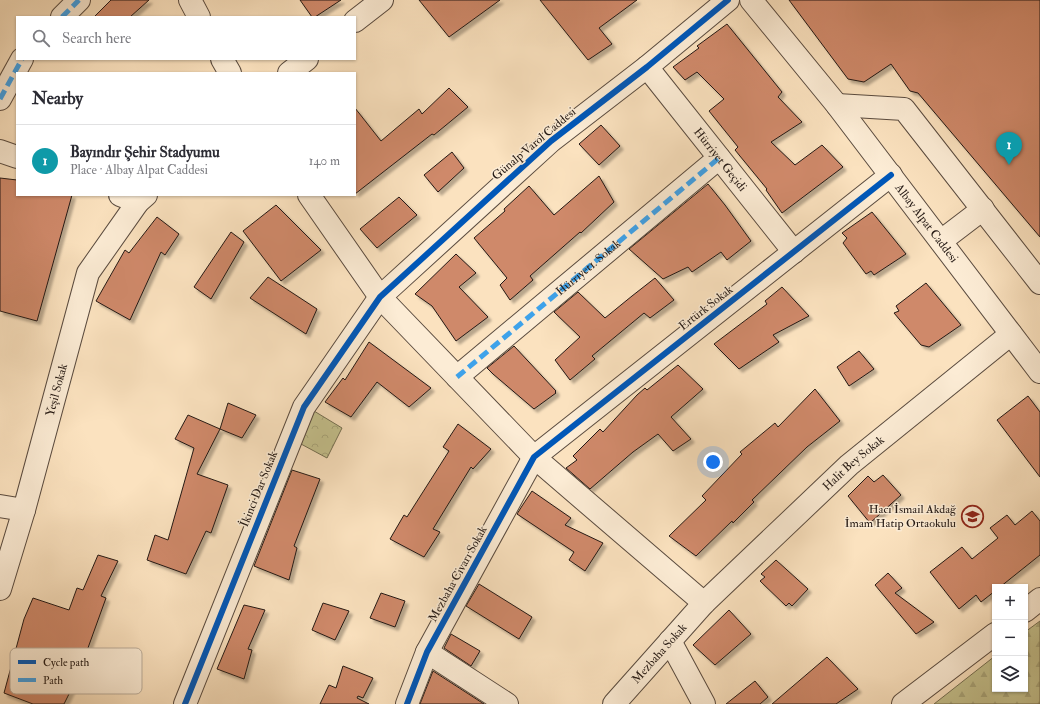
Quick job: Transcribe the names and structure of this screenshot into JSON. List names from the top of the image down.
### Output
{
  "streets": {
    "street": [
      "Günalp Varol Caddesi",
      "Hürriyet Geçidi",
      "Albay Alpat Caddesi",
      "Hürriyet1. Sokak",
      "Ertürk Sokak",
      "Yeşil Sokak",
      "Halit Bey Sokak",
      "İkinci Dar Sokak",
      "Mezbaha Civarı Sokak",
      "Mezbaha Sokak"
    ]
  },
  "crossings": [
    ["Günalp Varol Caddesi", "Hürriyet Geçidi"],
    ["Günalp Varol Caddesi", "İkinci Dar Sokak"],
    ["Hürriyet Geçidi", "Hürriyet1. Sokak"],
    ["Hürriyet Geçidi", "Ertürk Sokak"],
    ["Albay Alpat Caddesi", "Ertürk Sokak"],
    ["Albay Alpat Caddesi", "Halit Bey Sokak"],
    ["Ertürk Sokak", "Mezbaha Civarı Sokak"],
    ["Halit Bey Sokak", "Mezbaha Sokak"]
  ],
  "places": {
    "school or university": ["Hacı İsmail Akdağ İmam Hatip Ortaokulu"]
  },
  "legend": ["Cycle path", "Path"],
  "page": {
    "search": "Search here",
    "heading": "Nearby",
    "list": [
      {
        "mark": "1",
        "name": "Bayındır Şehir Stadyumu",
        "note": "Place · Albay Alpat Caddesi",
        "value": "140 m"
      }
    ],
    "pins": "1",
    "map_buttons": ["+", "−"]
  }
}
